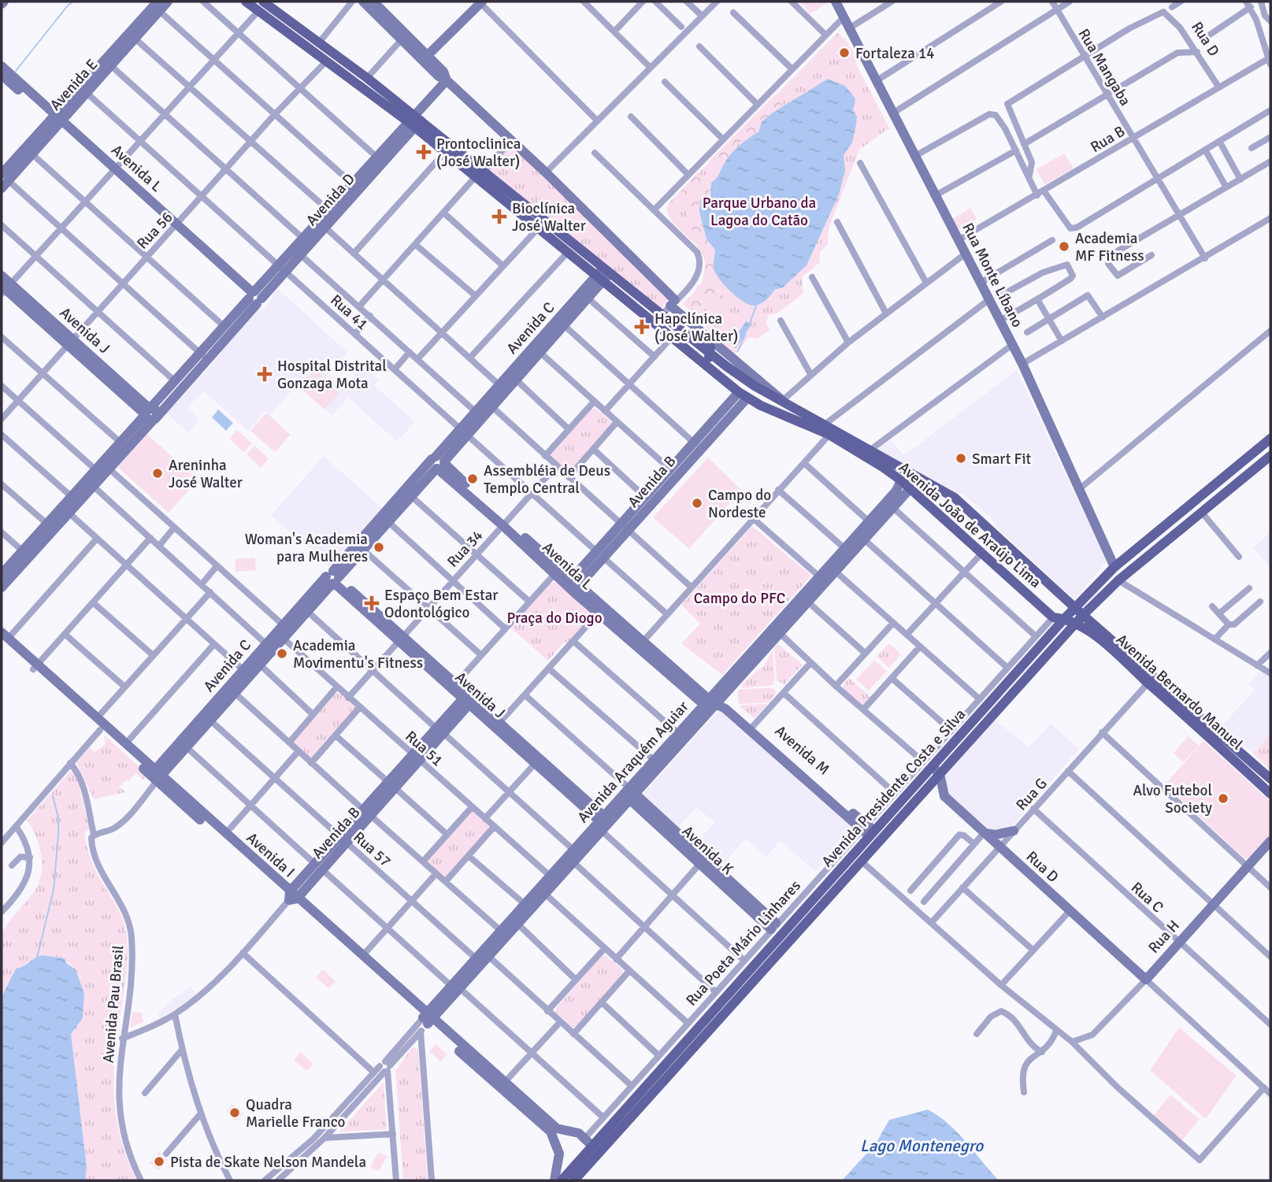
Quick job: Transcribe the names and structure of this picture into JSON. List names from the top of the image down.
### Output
{
  "streets": {
    "main road": ["Avenida João de Araújo Lima", "Avenida Bernardo Manuel", "Avenida Presidente Costa e Silva"],
    "street": [
      "Rua D",
      "Rua Mangaba",
      "Avenida E",
      "Rua B",
      "Avenida L",
      "Avenida D",
      "Rua 56",
      "Rua Monte Líbano",
      "Rua 41",
      "Avenida C",
      "Avenida J",
      "Avenida B",
      "Rua 34",
      "Rua 51",
      "Avenida M",
      "Avenida Araquém Aguiar",
      "Rua G",
      "Rua 57",
      "Avenida K",
      "Avenida I",
      "Rua C",
      "Rua H",
      "Rua Poeta Mário Linhares",
      "Avenida Pau Brasil"
    ]
  },
  "crossings": [
    ["Rua D", "Rua Mangaba"],
    ["Rua D", "Rua B"],
    ["Rua D", "Avenida Presidente Costa e Silva"],
    ["Rua D", "Rua G"],
    ["Rua D", "Rua H"],
    ["Rua D", "Rua Poeta Mário Linhares"],
    ["Rua Mangaba", "Rua B"],
    ["Avenida E", "Avenida L"],
    ["Avenida E", "Rua 41"],
    ["Rua B", "Rua Monte Líbano"],
    ["Avenida L", "Avenida D"],
    ["Avenida L", "Rua 56"],
    ["Avenida L", "Avenida C"],
    ["Avenida L", "Avenida B"],
    ["Avenida L", "Rua 34"],
    ["Avenida L", "Avenida M"],
    ["Avenida L", "Avenida Araquém Aguiar"],
    ["Avenida D", "Rua 41"],
    ["Avenida D", "Avenida J"],
    ["Avenida D", "Avenida João de Araújo Lima"],
    ["Avenida D", "Rua 51"],
    ["Rua 56", "Rua 41"],
    ["Rua 56", "Avenida J"],
    ["Rua 56", "Avenida João de Araújo Lima"],
    ["Rua 56", "Rua 51"],
    ["Rua Monte Líbano", "Avenida Presidente Costa e Silva"],
    ["Rua 41", "Avenida C"],
    ["Rua 41", "Avenida B"],
    ["Rua 41", "Rua 34"],
    ["Avenida C", "Avenida J"],
    ["Avenida C", "Avenida João de Araújo Lima"],
    ["Avenida C", "Rua 51"],
    ["Avenida C", "Rua 57"],
    ["Avenida C", "Avenida I"],
    ["Avenida J", "Avenida B"],
    ["Avenida J", "Rua 34"],
    ["Avenida J", "Avenida Araquém Aguiar"],
    ["Avenida B", "Avenida João de Araújo Lima"],
    ["Avenida B", "Rua 51"],
    ["Avenida B", "Rua 57"],
    ["Avenida B", "Avenida I"],
    ["Avenida João de Araújo Lima", "Avenida Bernardo Manuel"],
    ["Avenida João de Araújo Lima", "Avenida Araquém Aguiar"],
    ["Avenida João de Araújo Lima", "Avenida Presidente Costa e Silva"],
    ["Avenida João de Araújo Lima", "Rua Poeta Mário Linhares"],
    ["Rua 34", "Rua 51"],
    ["Avenida Bernardo Manuel", "Avenida Presidente Costa e Silva"],
    ["Avenida Bernardo Manuel", "Rua G"],
    ["Rua 51", "Avenida Araquém Aguiar"],
    ["Avenida M", "Avenida Araquém Aguiar"],
    ["Avenida M", "Avenida Presidente Costa e Silva"],
    ["Avenida M", "Rua Poeta Mário Linhares"],
    ["Avenida Araquém Aguiar", "Rua 57"],
    ["Avenida Araquém Aguiar", "Avenida K"],
    ["Avenida Araquém Aguiar", "Avenida I"],
    ["Avenida Presidente Costa e Silva", "Avenida I"],
    ["Avenida Presidente Costa e Silva", "Rua Poeta Mário Linhares"],
    ["Rua G", "Rua C"],
    ["Avenida K", "Rua Poeta Mário Linhares"],
    ["Avenida I", "Rua Poeta Mário Linhares"],
    ["Rua C", "Rua H"]
  ],
  "water": ["Lago Montenegro"],
  "parks": ["Parque Urbano da Lagoa do Catão", "Campo do PFC", "Praça do Diogo"],
  "places": {
    "other": [
      "Fortaleza 14",
      "Academia MF Fitness",
      "Smart Fit",
      "Areninha José Walter",
      "Assembléia de Deus Templo Central",
      "Campo do Nordeste",
      "Woman's Academia para Mulheres",
      "Academia Movimentu's Fitness",
      "Alvo Futebol Society",
      "Quadra Marielle Franco",
      "Pista de Skate Nelson Mandela"
    ],
    "health": [
      "Prontoclinica (José Walter)",
      "Bioclínica José Walter",
      "Hapclínica (José Walter)",
      "Hospital Distrital Gonzaga Mota",
      "Espaço Bem Estar Odontológico"
    ]
  }
}
